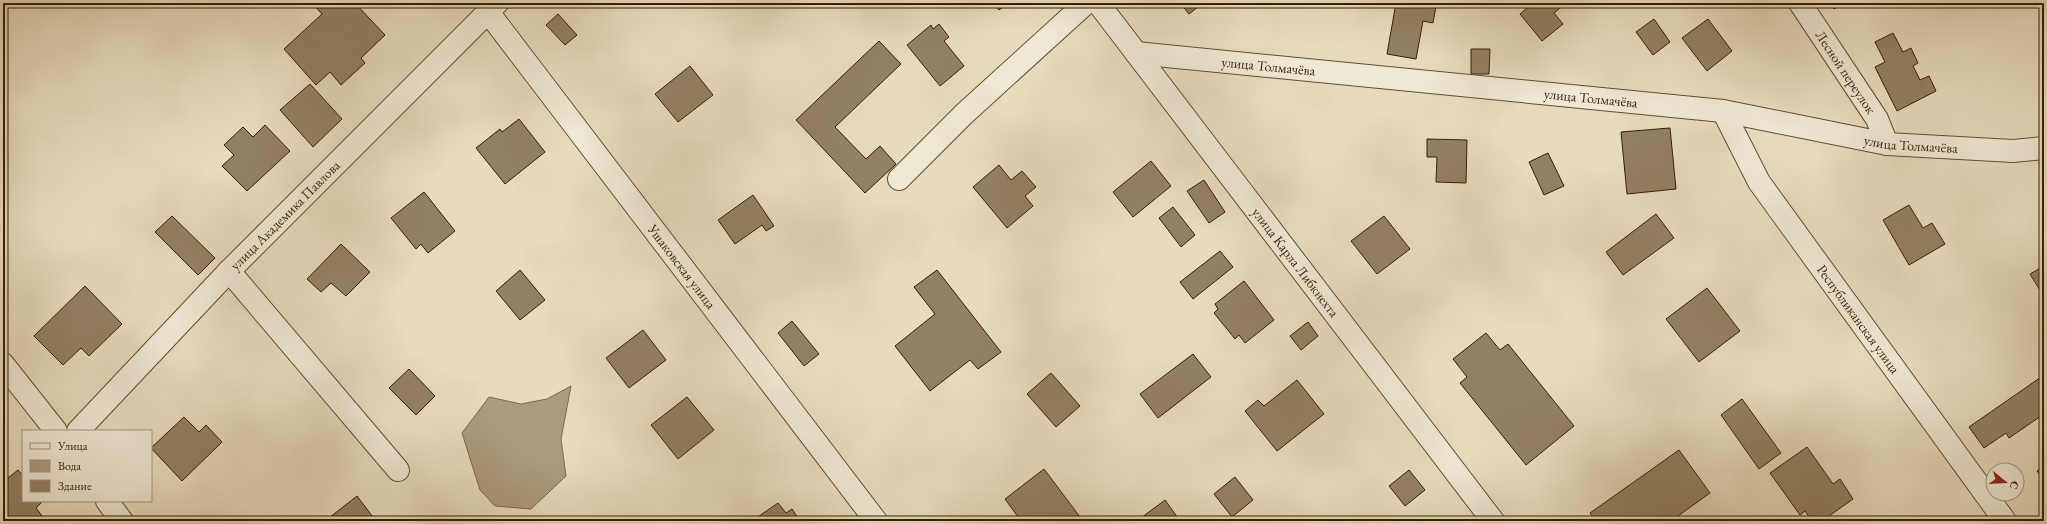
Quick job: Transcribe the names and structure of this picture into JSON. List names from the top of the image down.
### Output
{
  "streets": {
    "street": [
      "улица Толмачёва",
      "Лесной переулок",
      "улица Академика Павлова",
      "улица Карла Либкнехта",
      "Ушаковская улица",
      "Республиканская улица"
    ]
  },
  "crossings": [
    ["улица Толмачёва", "Лесной переулок"],
    ["улица Толмачёва", "улица Карла Либкнехта"],
    ["улица Толмачёва", "Республиканская улица"],
    ["улица Академика Павлова", "Ушаковская улица"]
  ],
  "legend": ["Улица", "Вода", "Здание"],
  "north": "right"
}
